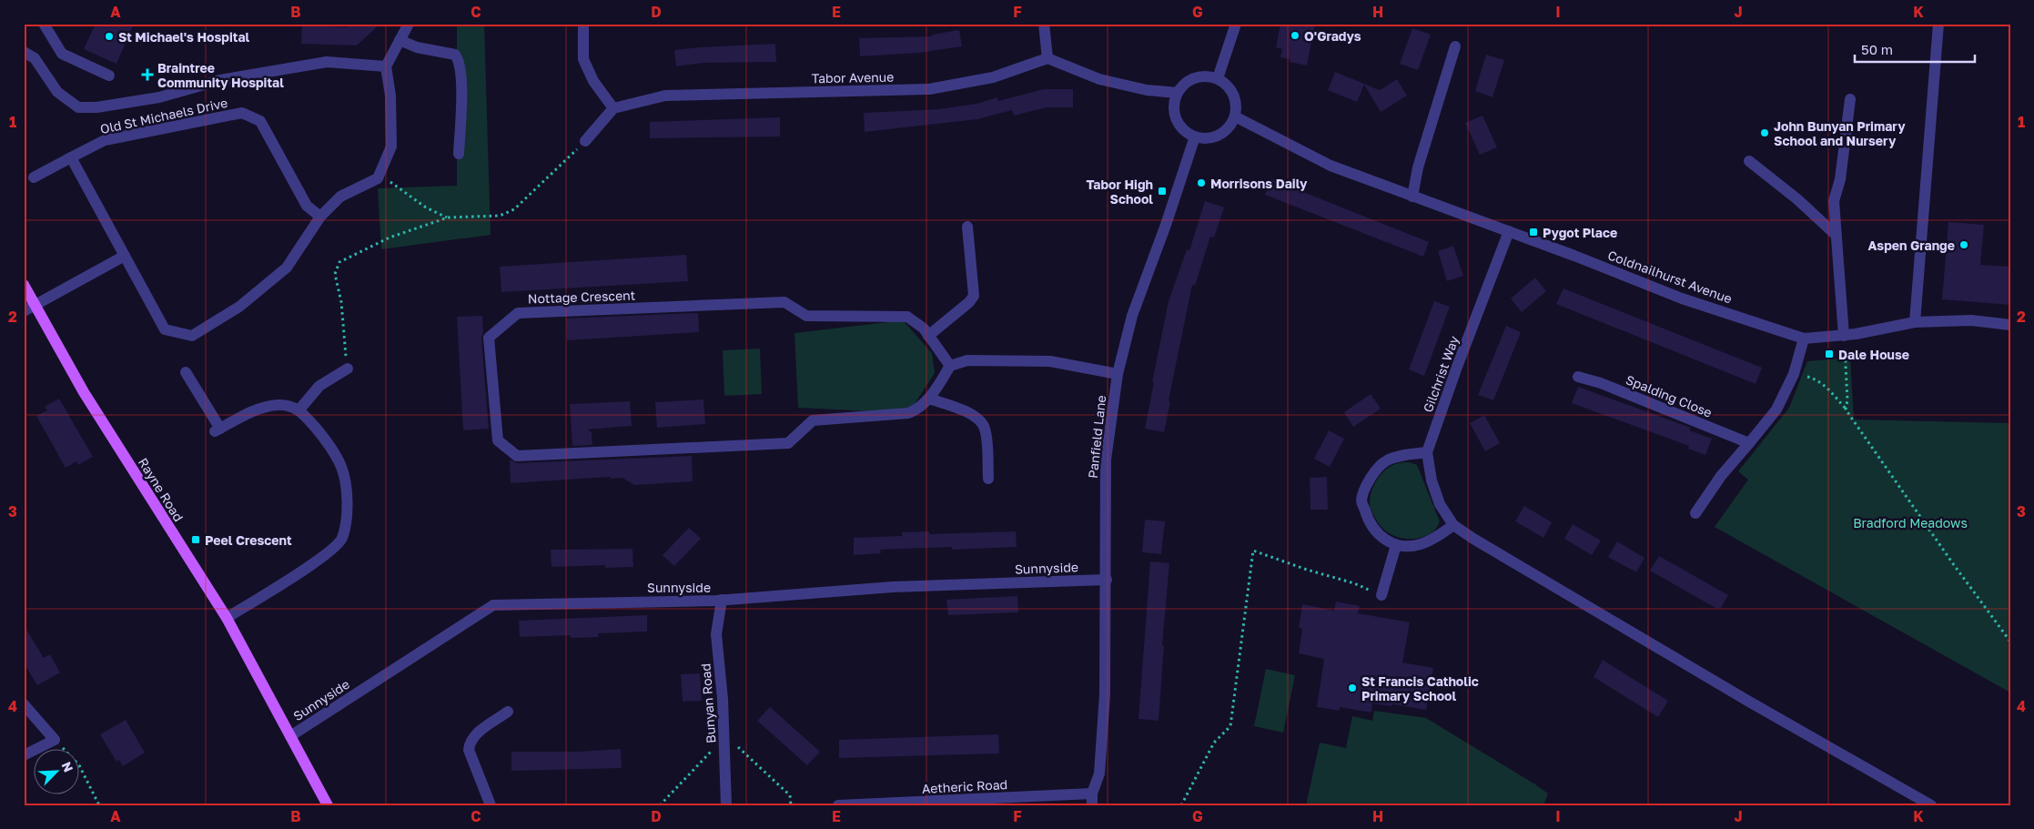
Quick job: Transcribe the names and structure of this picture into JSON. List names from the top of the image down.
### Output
{
  "streets": {
    "main road": ["Rayne Road"],
    "street": [
      "Tabor Avenue",
      "Old St Michaels Drive",
      "Coldnailhurst Avenue",
      "Nottage Crescent",
      "Gilchrist Way",
      "Spalding Close",
      "Panfield Lane",
      "Sunnyside",
      "Bunyan Road",
      "Aetheric Road"
    ]
  },
  "crossings": [
    ["Coldnailhurst Avenue", "Gilchrist Way"],
    ["Coldnailhurst Avenue", "Panfield Lane"],
    ["Panfield Lane", "Sunnyside"],
    ["Panfield Lane", "Aetheric Road"],
    ["Rayne Road", "Sunnyside"],
    ["Sunnyside", "Bunyan Road"]
  ],
  "parks": ["Bradford Meadows"],
  "places": {
    "other": [
      "O'Gradys",
      "St Michael's Hospital",
      "John Bunyan Primary School and Nursery",
      "Morrisons Daily",
      "Aspen Grange",
      "St Francis Catholic Primary School"
    ],
    "health": ["Braintree Community Hospital"],
    "transit": [
      "Tabor High School",
      "Pygot Place",
      "Dale House",
      "Peel Crescent"
    ]
  },
  "scale_bar": "50 m",
  "north": "top right",
  "grid": {
    "columns": [
      "A",
      "B",
      "C",
      "D",
      "E",
      "F",
      "G",
      "H",
      "I",
      "J",
      "K"
    ],
    "rows": [
      "1",
      "2",
      "3",
      "4"
    ]
  }
}
